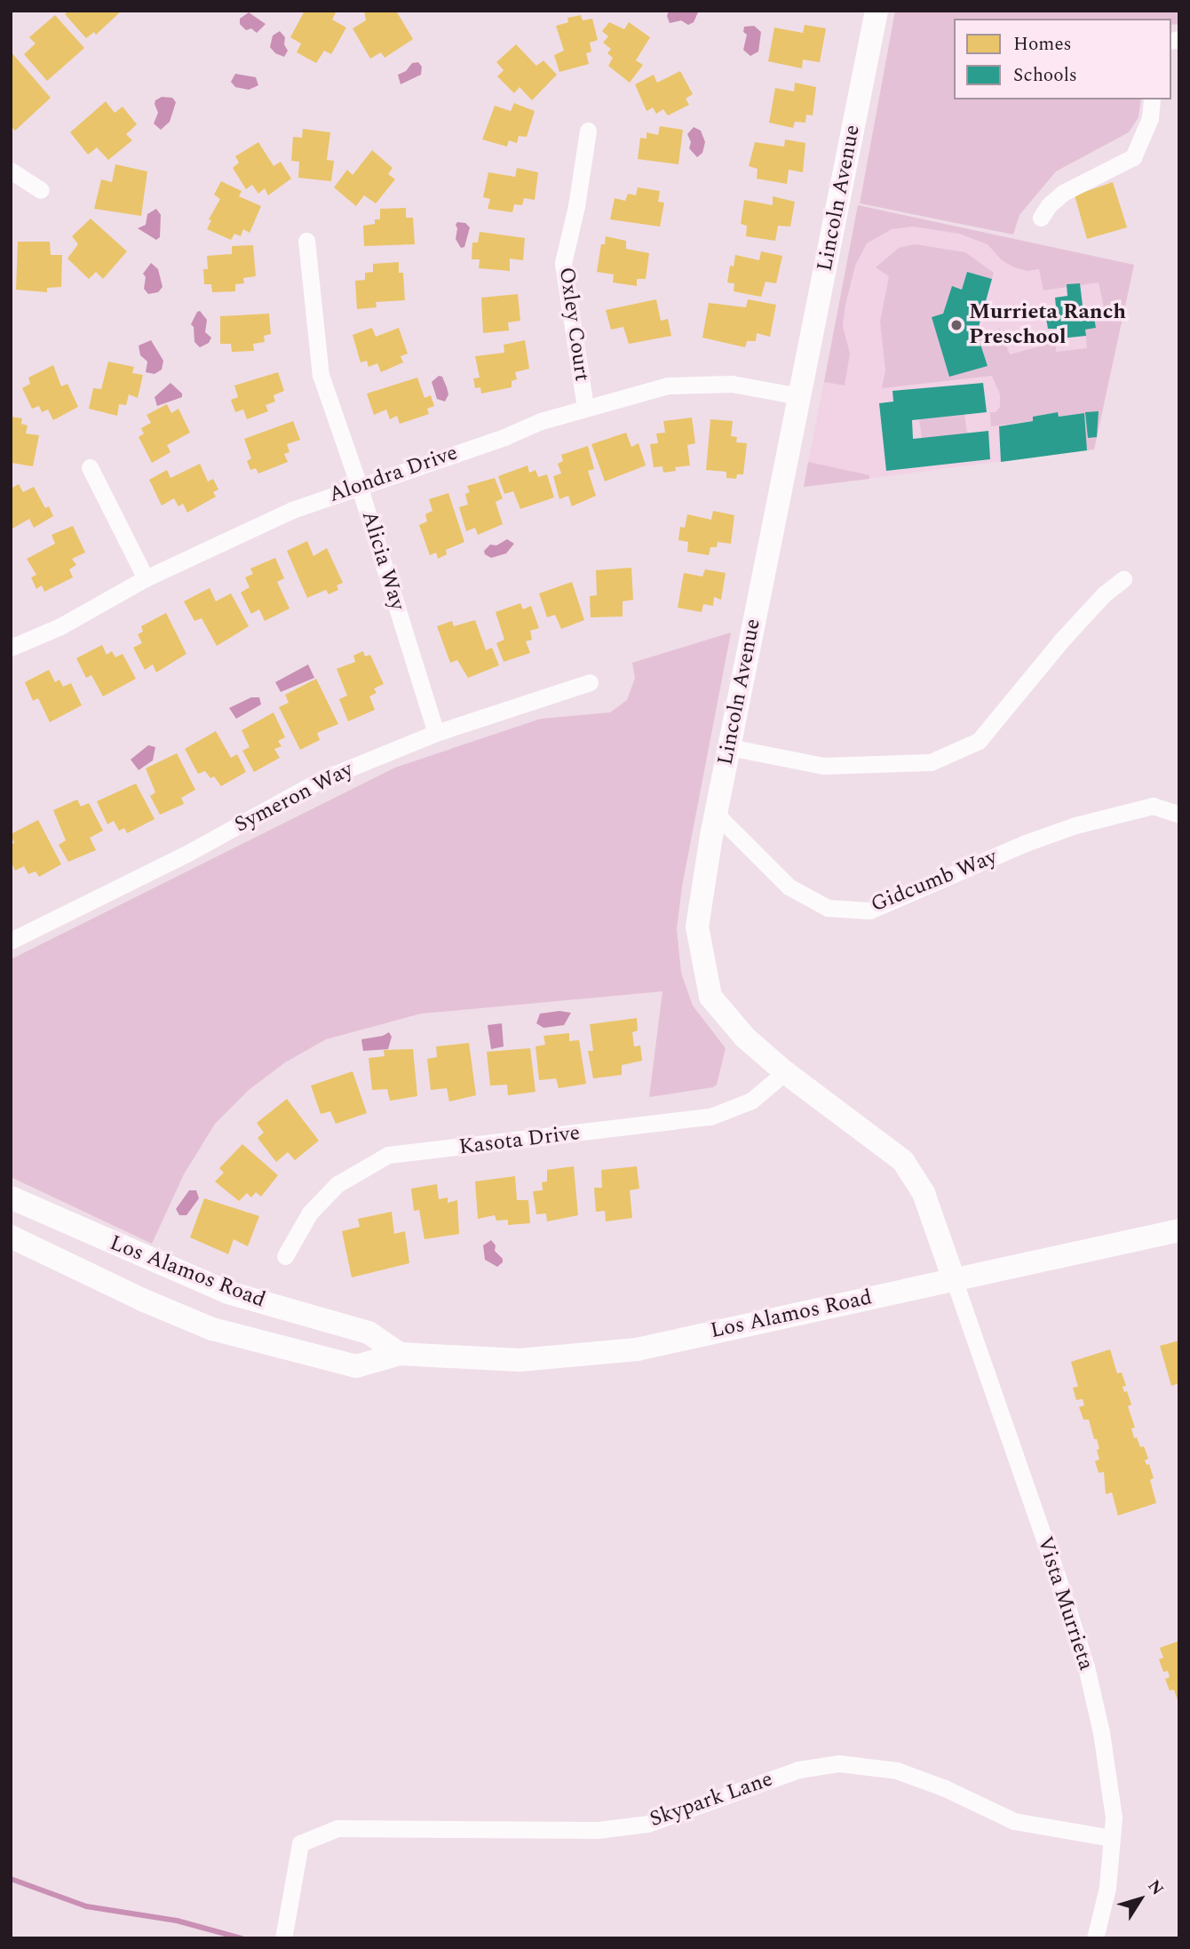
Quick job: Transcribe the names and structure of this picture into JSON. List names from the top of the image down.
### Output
{
  "streets": {
    "main road": ["Lincoln Avenue", "Los Alamos Road"],
    "street": [
      "Oxley Court",
      "Alondra Drive",
      "Alicia Way",
      "Symeron Way",
      "Gidcumb Way",
      "Kasota Drive",
      "Vista Murrieta",
      "Skypark Lane"
    ]
  },
  "crossings": [
    ["Lincoln Avenue", "Alondra Drive"],
    ["Lincoln Avenue", "Gidcumb Way"],
    ["Lincoln Avenue", "Kasota Drive"],
    ["Lincoln Avenue", "Los Alamos Road"],
    ["Lincoln Avenue", "Vista Murrieta"],
    ["Oxley Court", "Alondra Drive"],
    ["Alondra Drive", "Alicia Way"],
    ["Alicia Way", "Symeron Way"],
    ["Los Alamos Road", "Vista Murrieta"],
    ["Vista Murrieta", "Skypark Lane"]
  ],
  "places": ["Murrieta Ranch Preschool"],
  "legend": ["Homes", "Schools"],
  "north": "top right"
}
